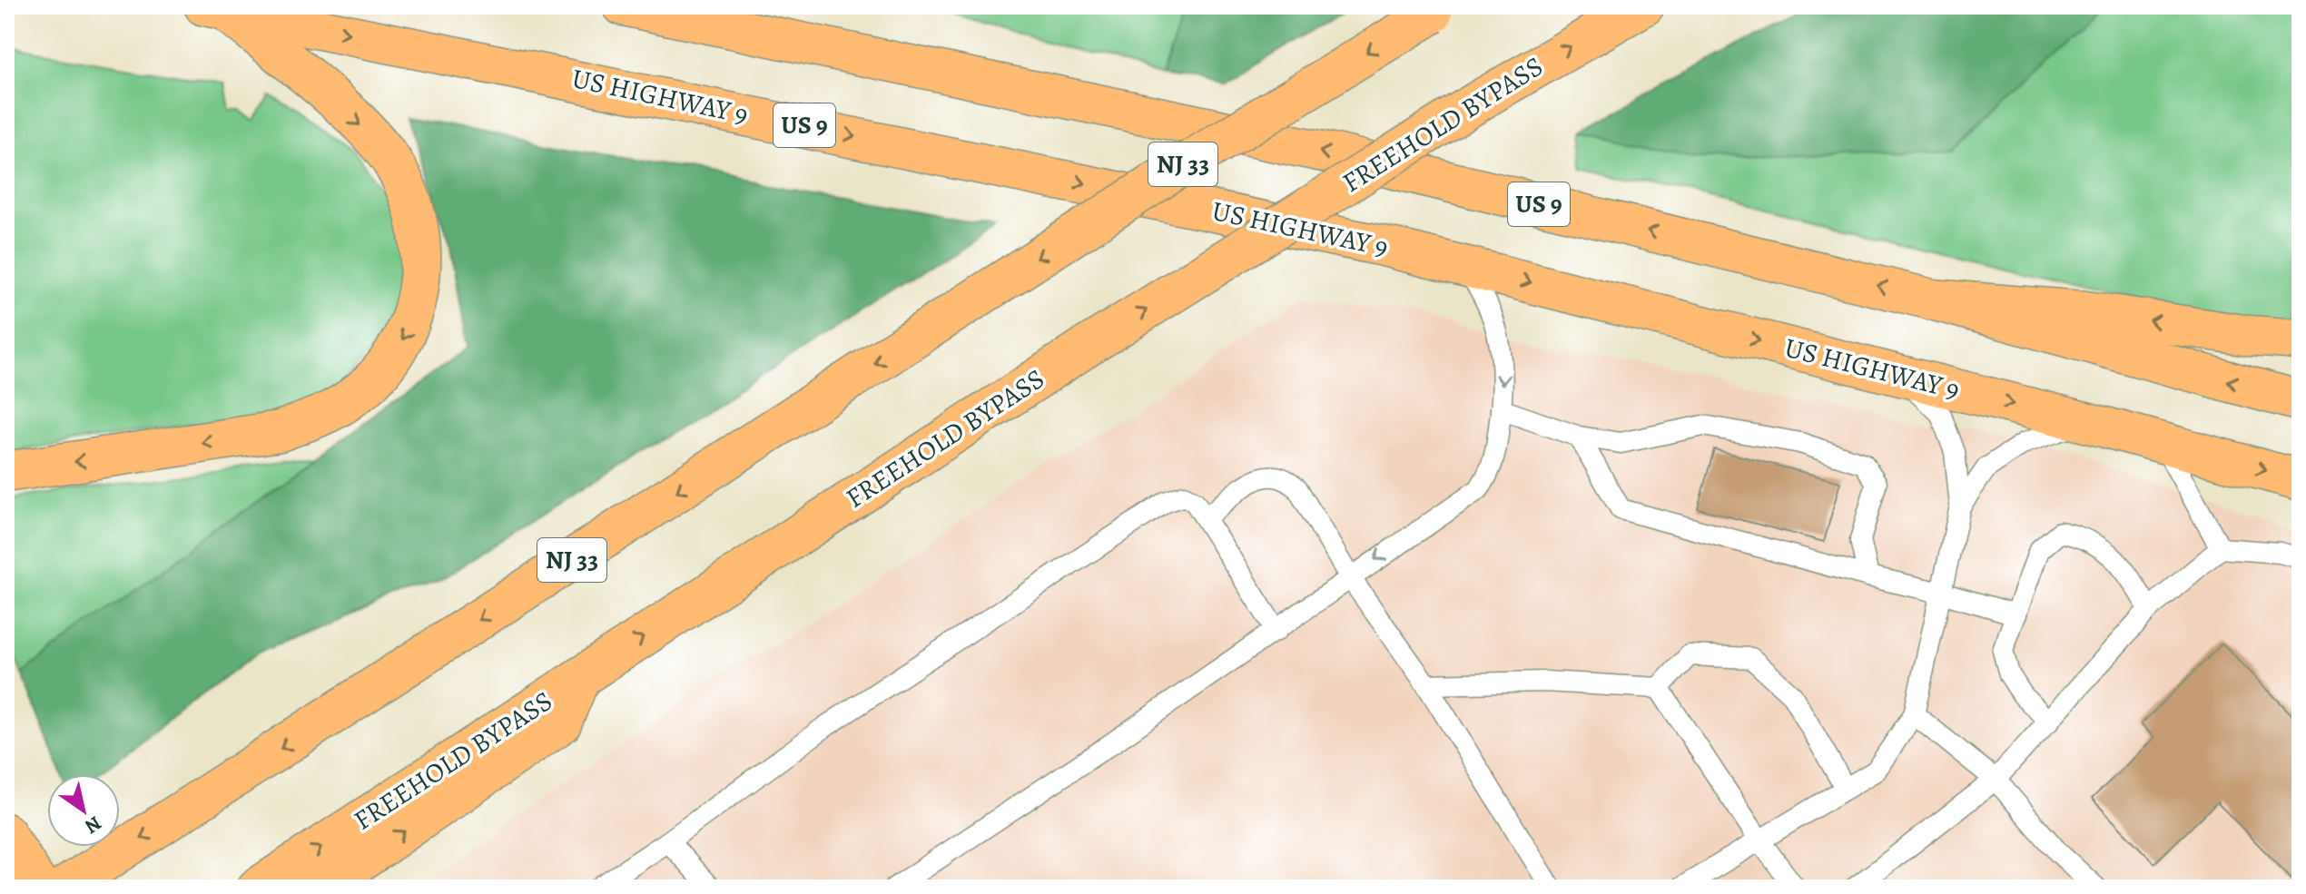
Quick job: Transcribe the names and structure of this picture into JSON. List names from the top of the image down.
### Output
{
  "streets": {
    "main road": [
      "US HIGHWAY 9",
      "FREEHOLD BYPASS",
      "US 9",
      "NJ 33"
    ]
  },
  "north": "bottom right"
}
